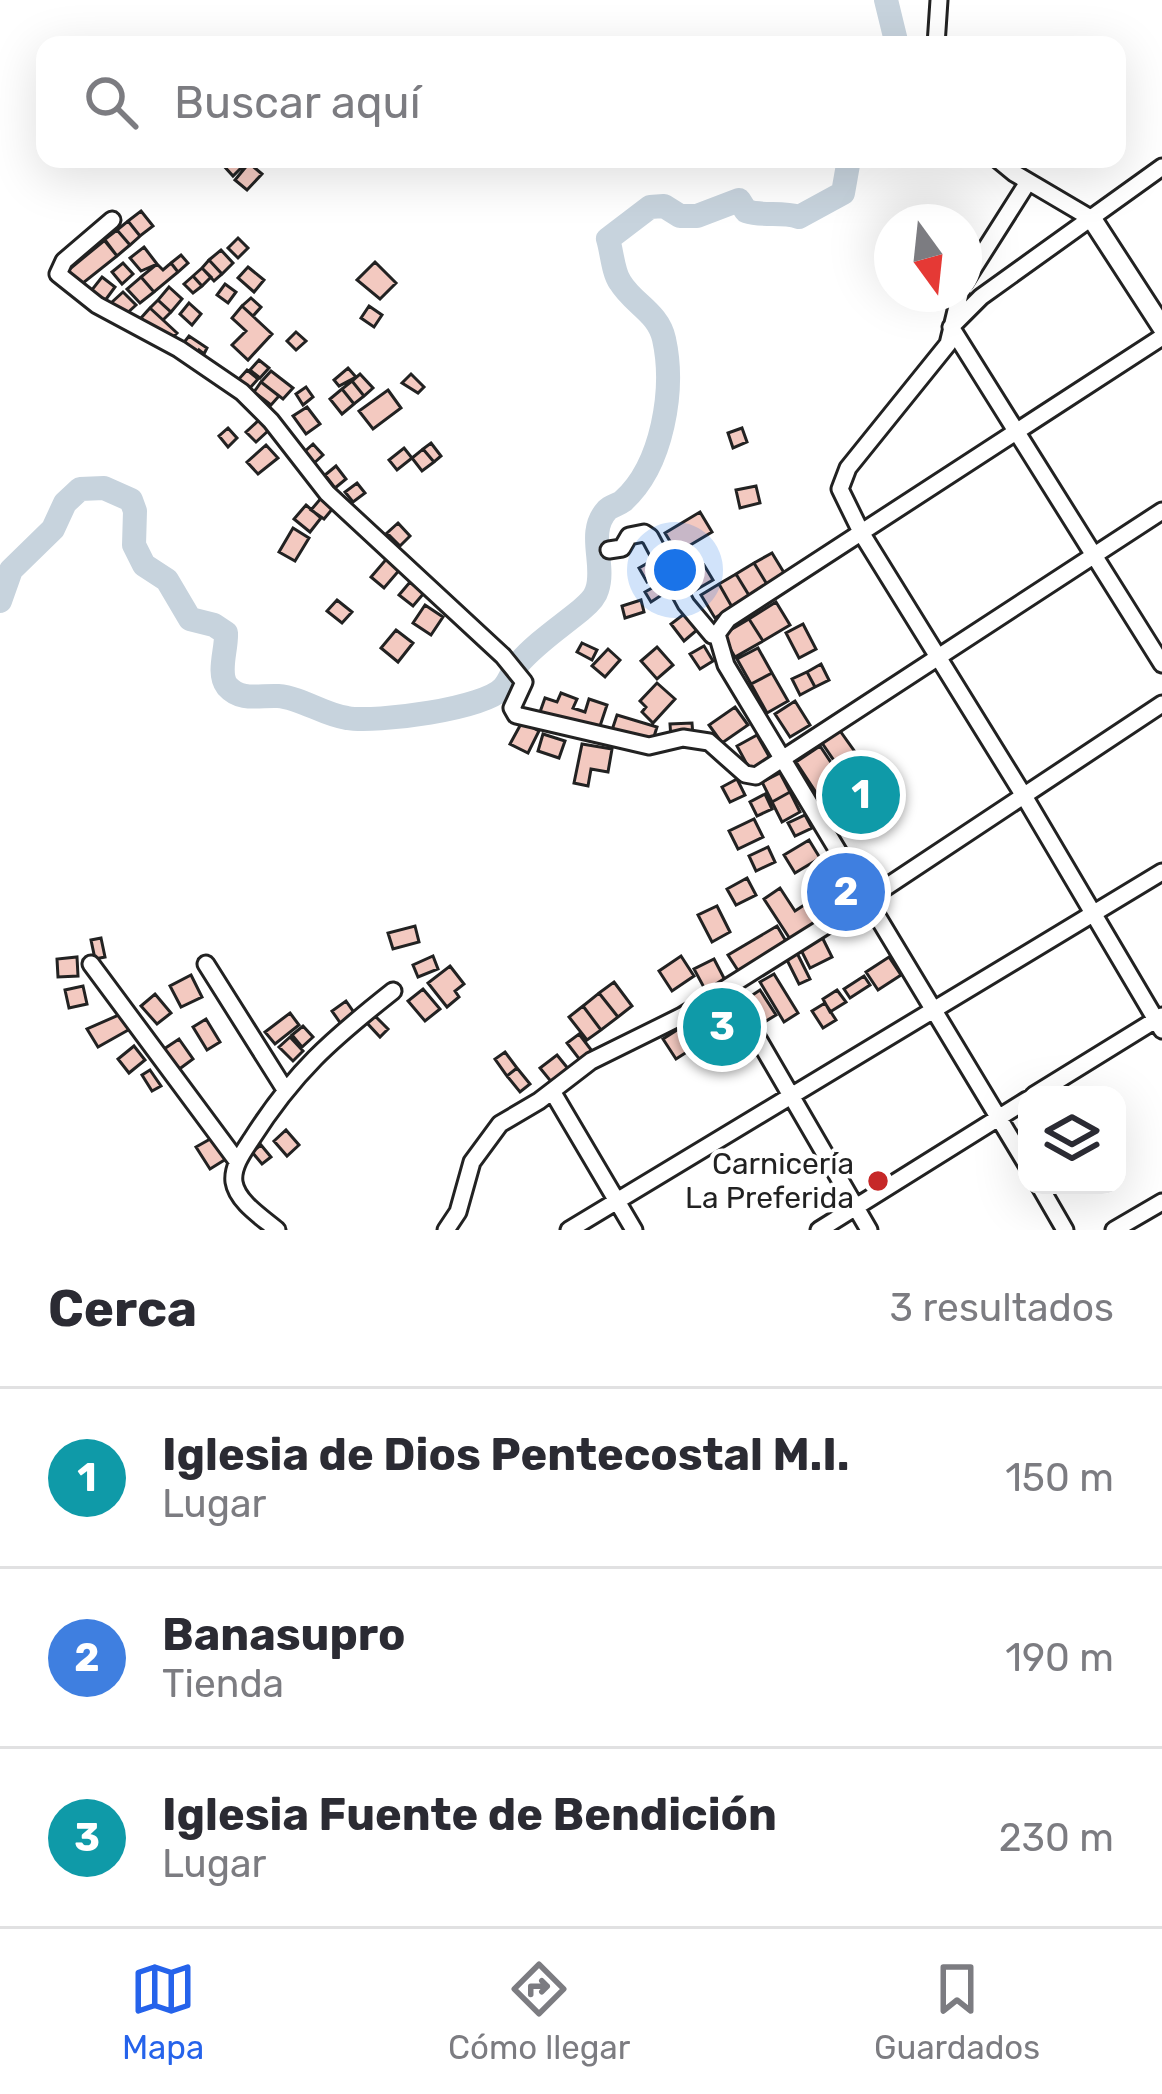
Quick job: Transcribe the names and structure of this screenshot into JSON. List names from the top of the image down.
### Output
{
  "places": ["Carnicería La Preferida"],
  "north": "bottom",
  "page": {
    "search": "Buscar aquí",
    "pins": ["1", "2", "3"],
    "heading": ["Cerca", "3 resultados"],
    "list": [
      {
        "mark": "1",
        "name": "Iglesia de Dios Pentecostal M.I.",
        "note": "Lugar",
        "value": "150 m"
      },
      {
        "mark": "2",
        "name": "Banasupro",
        "note": "Tienda",
        "value": "190 m"
      },
      {
        "mark": "3",
        "name": "Iglesia Fuente de Bendición",
        "note": "Lugar",
        "value": "230 m"
      }
    ],
    "nav": ["Mapa", "Cómo llegar", "Guardados"]
  }
}
